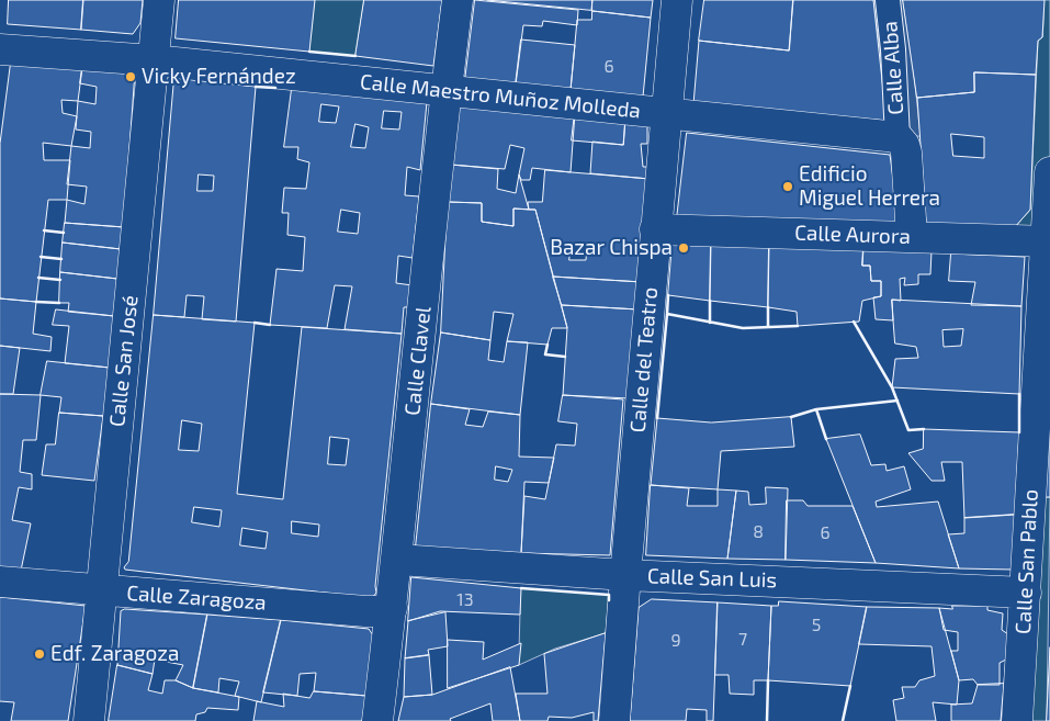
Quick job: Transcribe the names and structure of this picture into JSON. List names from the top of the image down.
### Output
{
  "streets": {
    "street": [
      "Calle Alba",
      "Calle Maestro Muñoz Molleda",
      "Calle Aurora",
      "Calle del Teatro",
      "Calle San José",
      "Calle Clavel",
      "Calle San Pablo",
      "Calle San Luis",
      "Calle Zaragoza"
    ]
  },
  "crossings": [
    ["Calle Alba", "Calle Maestro Muñoz Molleda"],
    ["Calle Maestro Muñoz Molleda", "Calle del Teatro"],
    ["Calle Maestro Muñoz Molleda", "Calle San José"],
    ["Calle Maestro Muñoz Molleda", "Calle Clavel"],
    ["Calle Aurora", "Calle del Teatro"],
    ["Calle Aurora", "Calle San Pablo"],
    ["Calle del Teatro", "Calle San Luis"],
    ["Calle San José", "Calle Zaragoza"],
    ["Calle Clavel", "Calle San Luis"],
    ["Calle Clavel", "Calle Zaragoza"],
    ["Calle San Pablo", "Calle San Luis"]
  ],
  "places": [
    "Vicky Fernández",
    "Edificio Miguel Herrera",
    "Bazar Chispa",
    "Edf. Zaragoza"
  ],
  "house_numbers": [
    "6",
    "8",
    "6",
    "13",
    "5",
    "7",
    "9"
  ]
}
